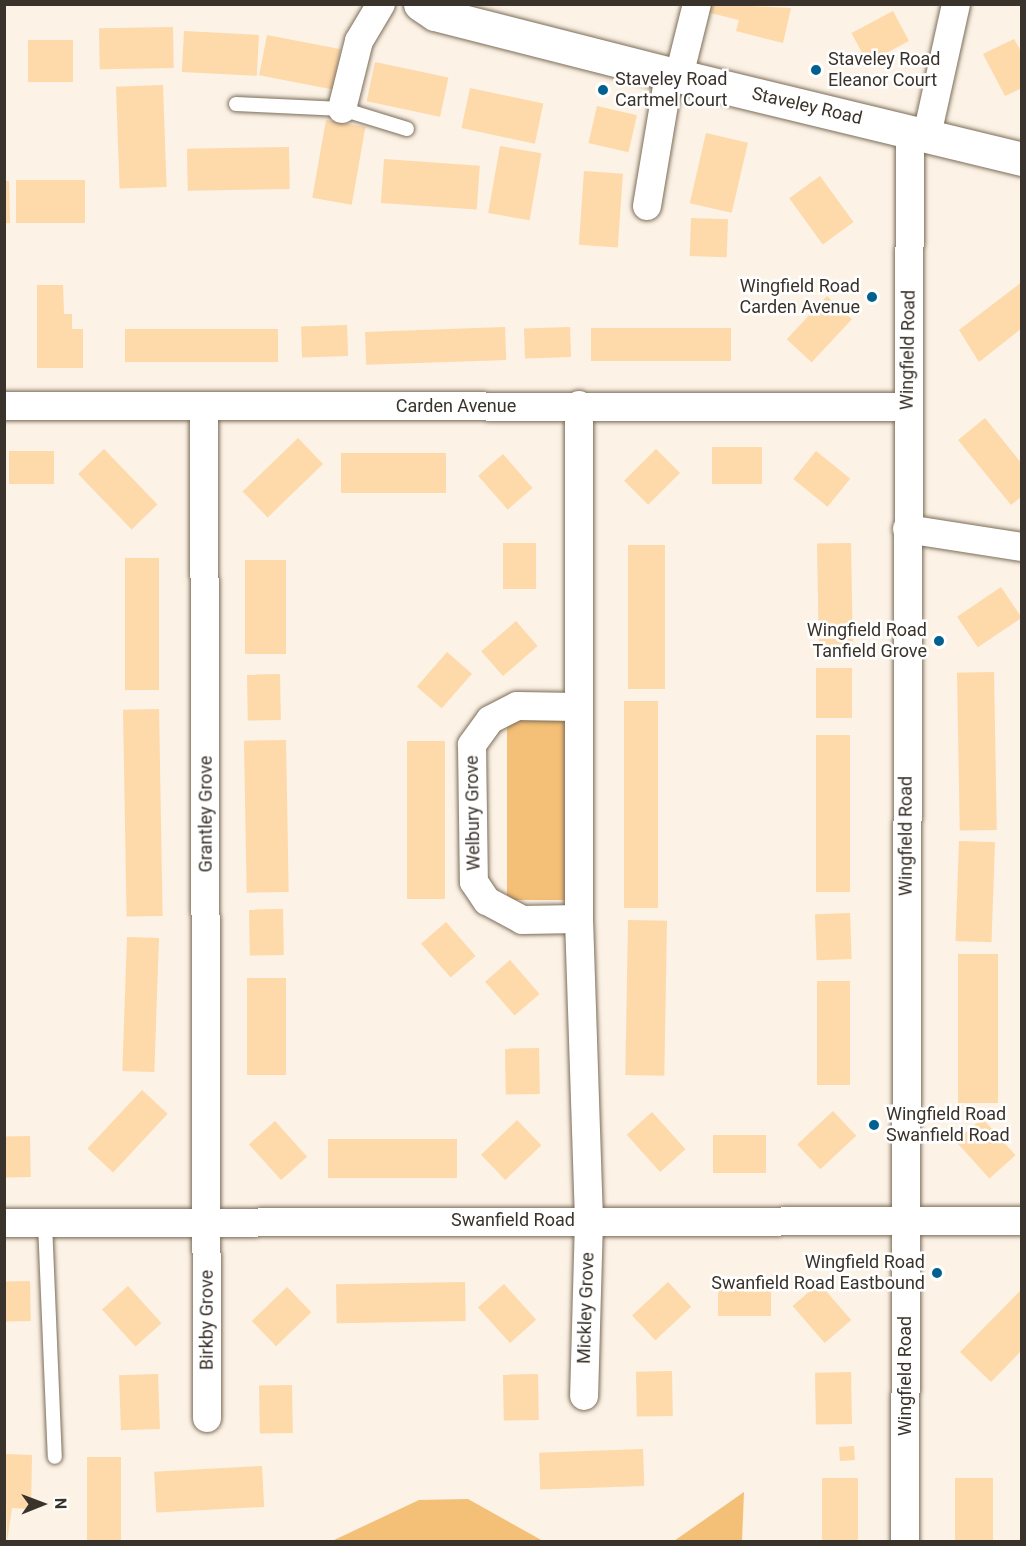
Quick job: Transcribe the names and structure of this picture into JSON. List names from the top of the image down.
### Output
{
  "streets": {
    "street": [
      "Staveley Road",
      "Wingfield Road",
      "Carden Avenue",
      "Welbury Grove",
      "Grantley Grove",
      "Swanfield Road",
      "Mickley Grove",
      "Birkby Grove"
    ]
  },
  "crossings": [
    ["Staveley Road", "Wingfield Road"],
    ["Wingfield Road", "Carden Avenue"],
    ["Wingfield Road", "Swanfield Road"],
    ["Carden Avenue", "Grantley Grove"],
    ["Grantley Grove", "Swanfield Road"],
    ["Grantley Grove", "Birkby Grove"],
    ["Swanfield Road", "Mickley Grove"],
    ["Swanfield Road", "Birkby Grove"]
  ],
  "places": [
    "Staveley Road Eleanor Court",
    "Staveley Road Cartmel Court",
    "Wingfield Road Carden Avenue",
    "Wingfield Road Tanfield Grove",
    "Wingfield Road Swanfield Road",
    "Wingfield Road Swanfield Road Eastbound"
  ],
  "north": "right"
}
